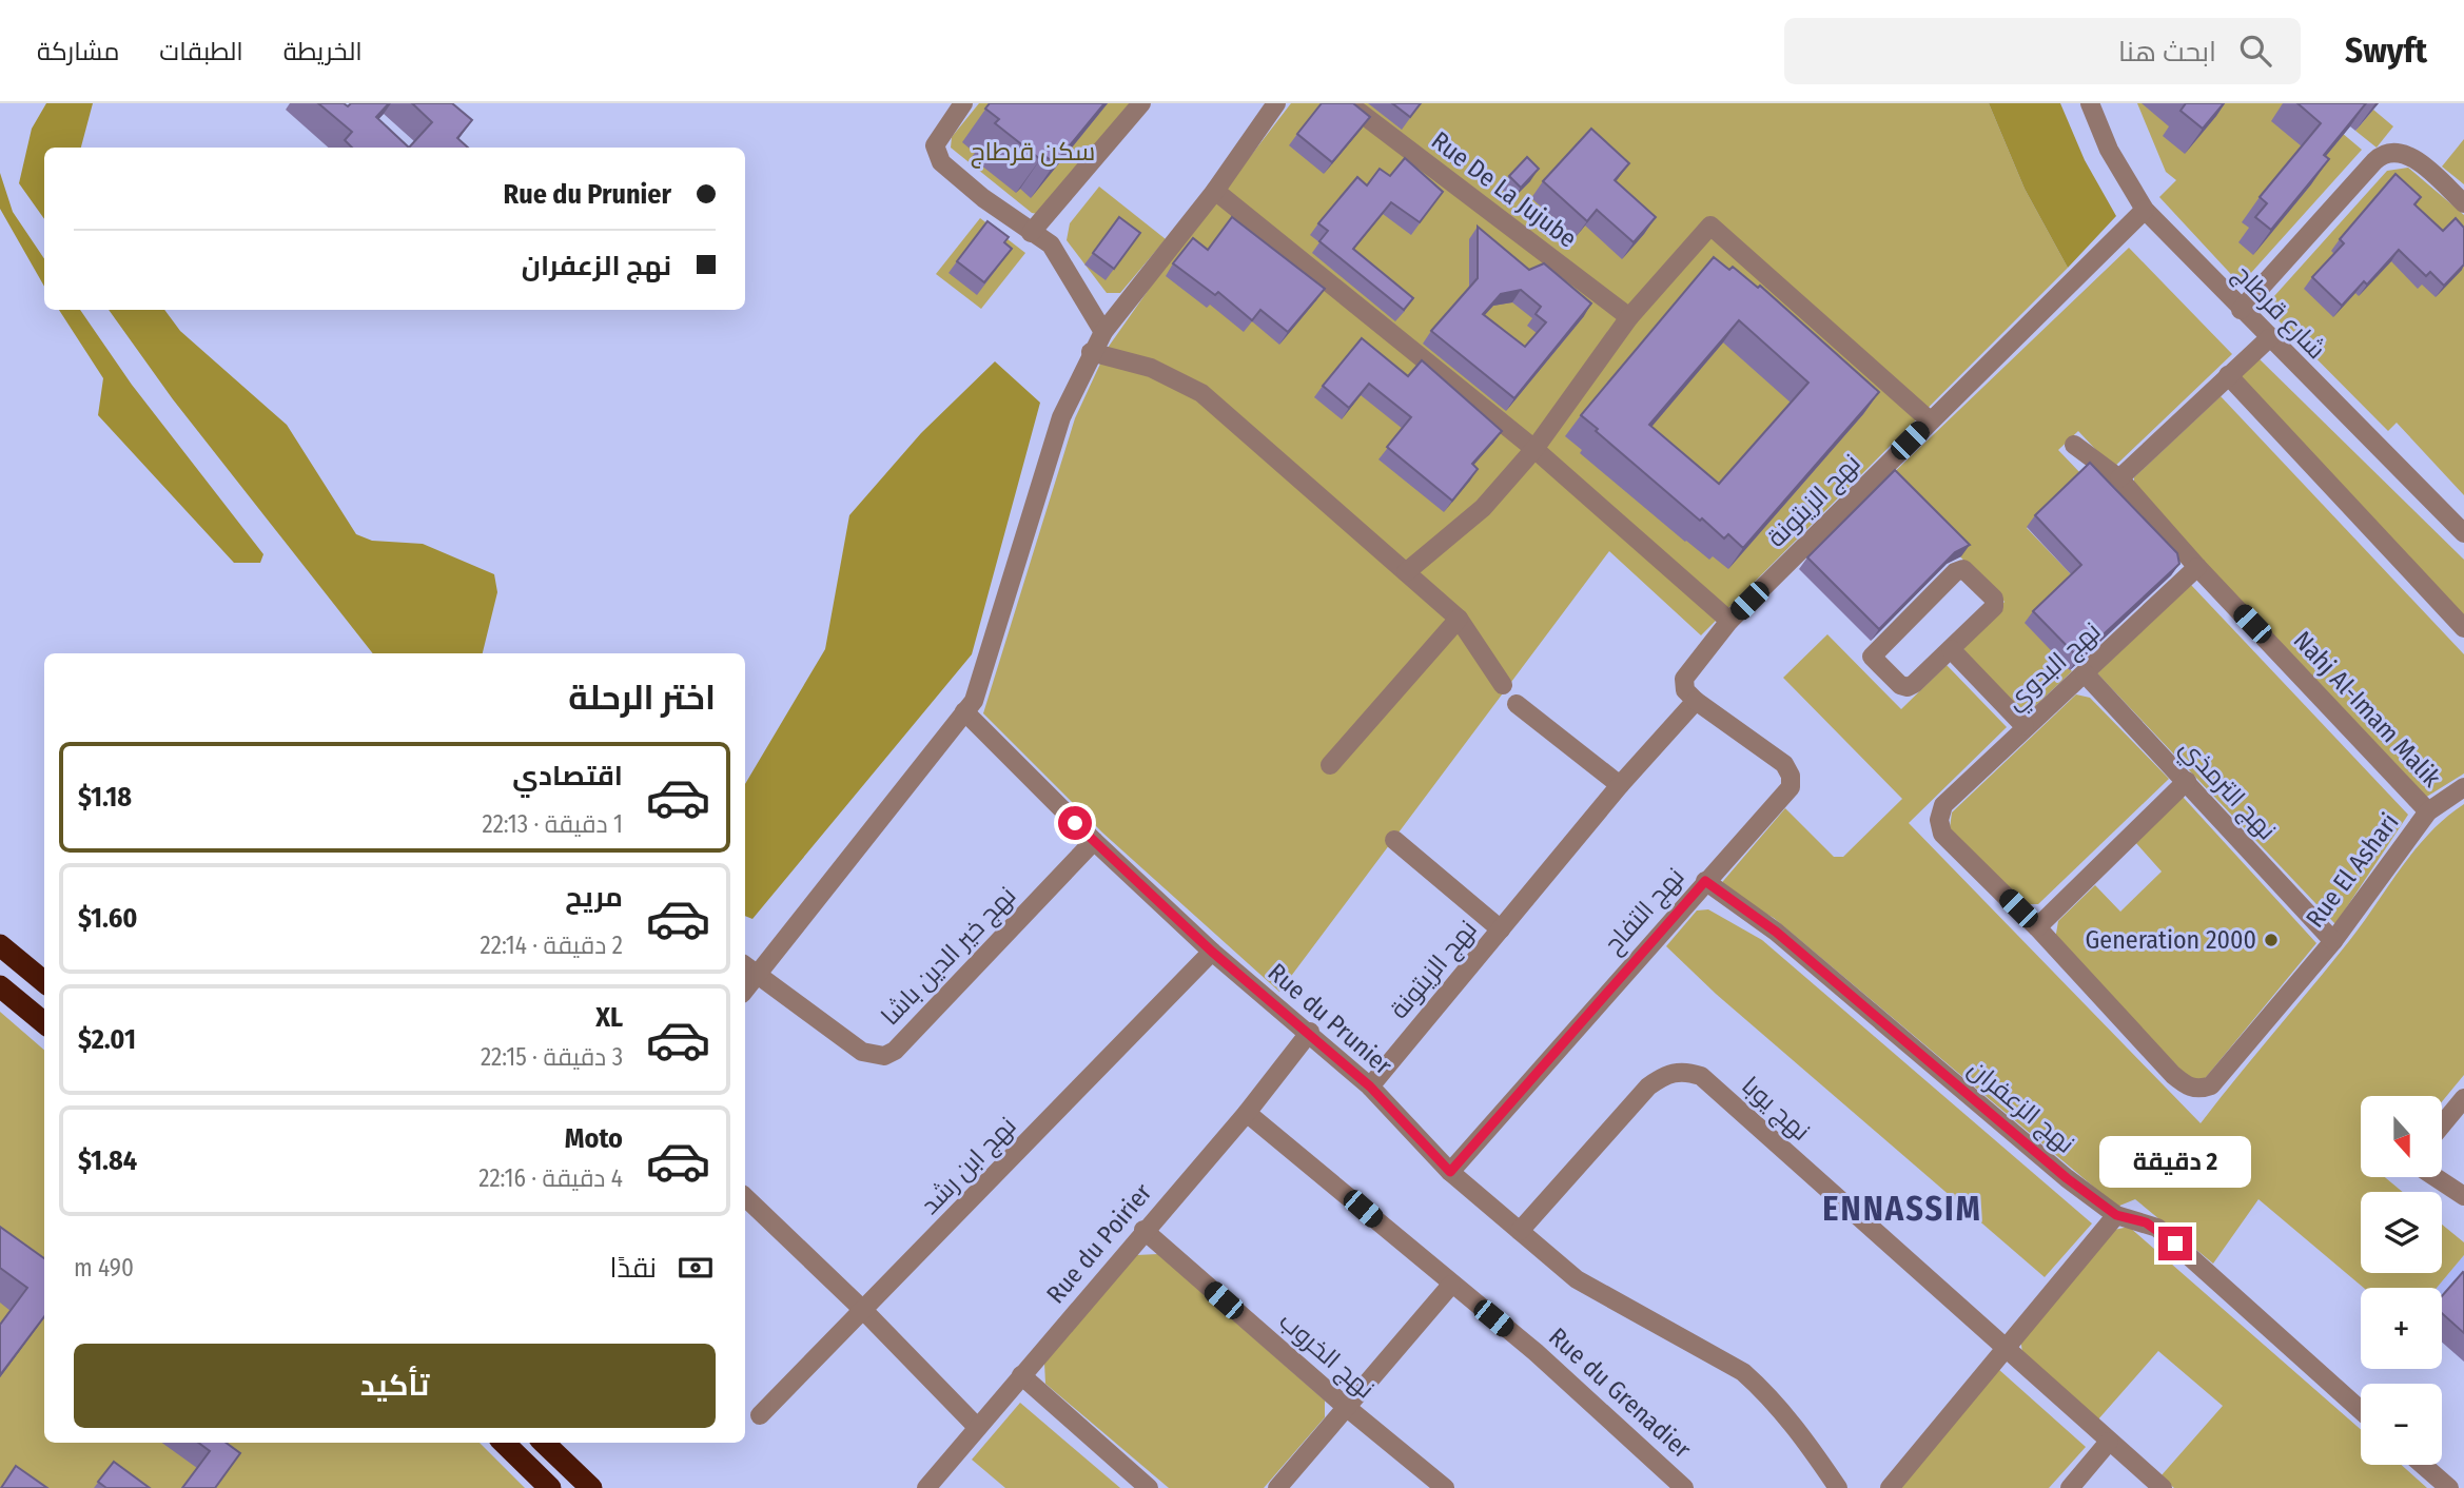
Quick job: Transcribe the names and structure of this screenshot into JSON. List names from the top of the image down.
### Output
{
  "streets": {
    "street": [
      "Rue De La Jujube",
      "شارع قرطاج",
      "نهج الزيتونة",
      "نهج البدوي",
      "Nahj Al-Imam Malik",
      "نهج الترمذي",
      "Rue El Ashari",
      "نهج التفاح",
      "نهج خير الدين باشا",
      "Rue du Prunier",
      "نهج الزعفران",
      "نهج يوبا",
      "نهج ابن رشد",
      "Rue du Poirier",
      "نهج الخروب",
      "Rue du Grenadier"
    ]
  },
  "crossings": [
    ["شارع قرطاج", "نهج الزيتونة"],
    ["نهج الزيتونة", "نهج التفاح"],
    ["نهج الزيتونة", "Rue du Prunier"],
    ["نهج البدوي", "Nahj Al-Imam Malik"],
    ["نهج البدوي", "نهج الترمذي"],
    ["نهج البدوي", "Rue El Ashari"],
    ["Nahj Al-Imam Malik", "Rue El Ashari"],
    ["نهج الترمذي", "Rue El Ashari"],
    ["نهج التفاح", "Rue du Prunier"],
    ["نهج التفاح", "نهج الزعفران"],
    ["نهج خير الدين باشا", "Rue du Prunier"],
    ["Rue du Prunier", "نهج يوبا"],
    ["Rue du Prunier", "نهج ابن رشد"],
    ["Rue du Prunier", "Rue du Poirier"],
    ["Rue du Poirier", "نهج الخروب"],
    ["Rue du Poirier", "Rue du Grenadier"]
  ],
  "districts": ["ENNASSIM"],
  "parks": ["سكن قرطاج"],
  "places": ["Generation 2000"],
  "north": "bottom",
  "page": {
    "header": "Swyft",
    "search": "ابحث هنا",
    "nav": ["الخريطة", "الطبقات", "مشاركة"],
    "banner": ["Rue du Prunier", "نهج الزعفران"],
    "heading": "اختر الرحلة",
    "list": [
      {
        "name": "اقتصادي",
        "note": "1 دقيقة · 22:13",
        "value": "$1.18"
      },
      {
        "name": "مريح",
        "note": "2 دقيقة · 22:14",
        "value": "$1.60"
      },
      {
        "name": "XL",
        "note": "3 دقيقة · 22:15",
        "value": "$2.01"
      },
      {
        "name": "Moto",
        "note": "4 دقيقة · 22:16",
        "value": "$1.84"
      }
    ],
    "map_buttons": ["+", "−"],
    "bubble": "2 دقيقة",
    "pay": ["نقدًا", "490 m"],
    "buttons": "تأكيد"
  }
}
